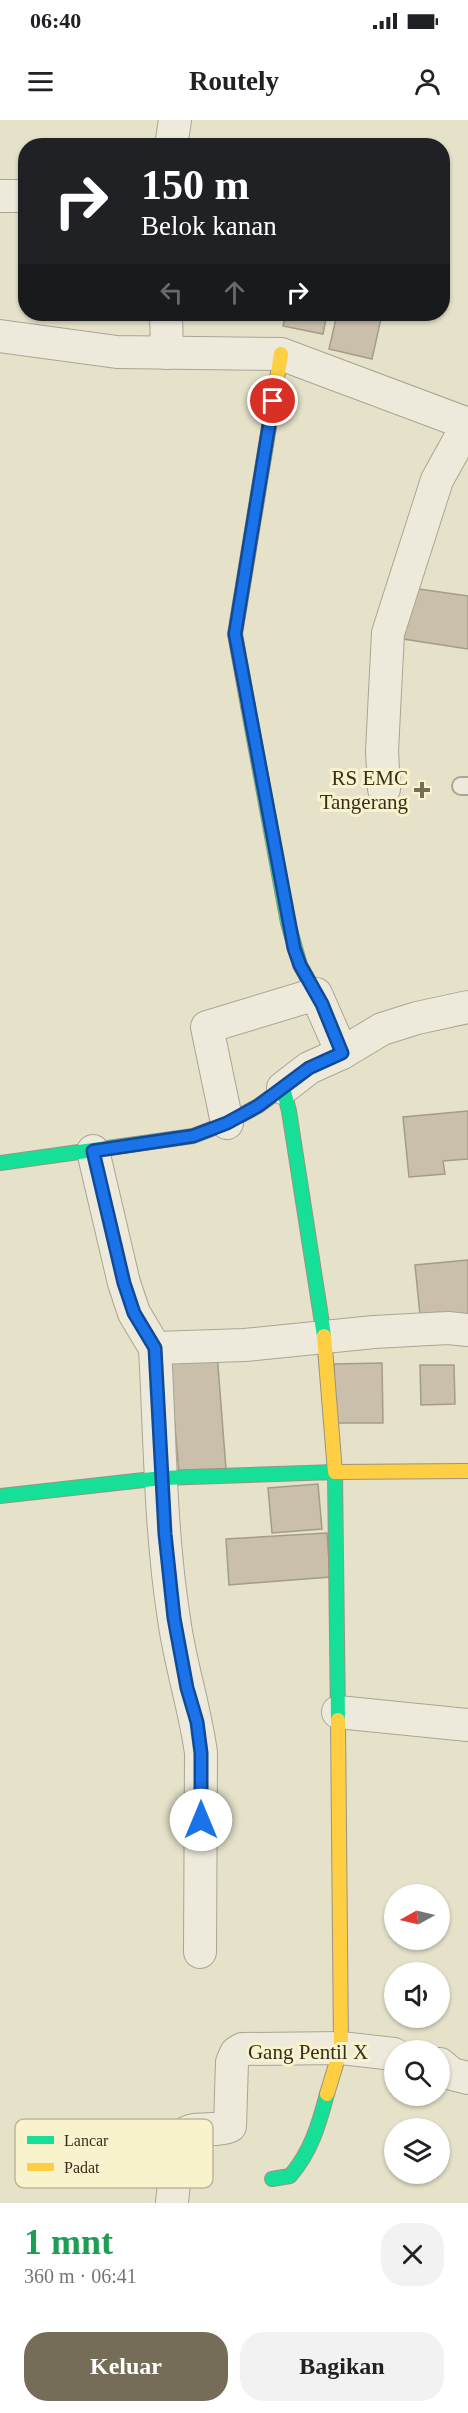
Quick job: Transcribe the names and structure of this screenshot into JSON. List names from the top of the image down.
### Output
{
  "streets": {
    "street": ["Gang Pentil X"]
  },
  "places": {
    "health": ["RS EMC Tangerang"]
  },
  "legend": ["Lancar", "Padat"],
  "north": "left",
  "page": {
    "status": "06:40",
    "header": "Routely",
    "turn": ["150 m", "Belok kanan"],
    "heading": ["1 mnt", "360 m · 06:41"],
    "buttons": ["Keluar", "Bagikan"]
  }
}
